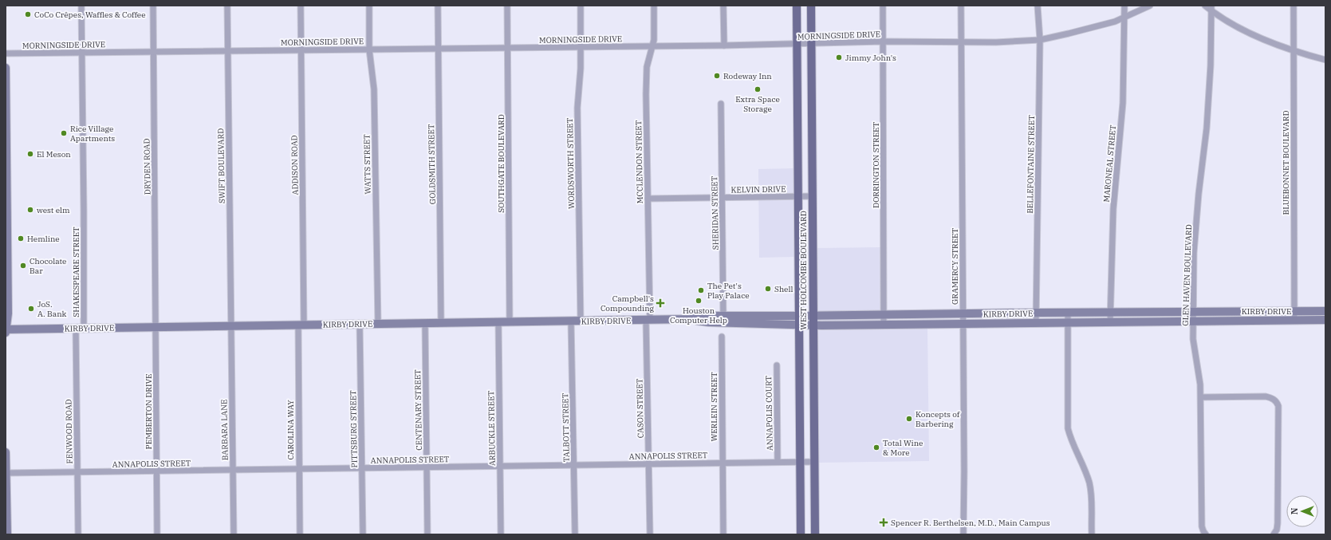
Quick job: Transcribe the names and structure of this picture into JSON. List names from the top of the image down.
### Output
{
  "streets": {
    "main road": ["WEST HOLCOMBE BOULEVARD", "KIRBY DRIVE"],
    "street": [
      "MORNINGSIDE DRIVE",
      "MCCLENDON STREET",
      "BLUEBONNET BOULEVARD",
      "SOUTHGATE BOULEVARD",
      "WORDSWORTH STREET",
      "MARONEAL STREET",
      "WATTS STREET",
      "GOLDSMITH STREET",
      "BELLEFONTAINE STREET",
      "ADDISON ROAD",
      "DORRINGTON STREET",
      "SWIFT BOULEVARD",
      "DRYDEN ROAD",
      "KELVIN DRIVE",
      "SHERIDAN STREET",
      "GRAMERCY STREET",
      "SHAKESPEARE STREET",
      "GLEN HAVEN BOULEVARD",
      "WERLEIN STREET",
      "CASON STREET",
      "CENTENARY STREET",
      "PEMBERTON DRIVE",
      "ANNAPOLIS COURT",
      "TALBOTT STREET",
      "ARBUCKLE STREET",
      "PITTSBURG STREET",
      "BARBARA LANE",
      "CAROLINA WAY",
      "FENWOOD ROAD",
      "ANNAPOLIS STREET"
    ]
  },
  "crossings": [
    ["MORNINGSIDE DRIVE", "MCCLENDON STREET"],
    ["MORNINGSIDE DRIVE", "SOUTHGATE BOULEVARD"],
    ["MORNINGSIDE DRIVE", "WORDSWORTH STREET"],
    ["MORNINGSIDE DRIVE", "MARONEAL STREET"],
    ["MORNINGSIDE DRIVE", "WATTS STREET"],
    ["MORNINGSIDE DRIVE", "GOLDSMITH STREET"],
    ["MORNINGSIDE DRIVE", "BELLEFONTAINE STREET"],
    ["MORNINGSIDE DRIVE", "ADDISON ROAD"],
    ["MORNINGSIDE DRIVE", "DORRINGTON STREET"],
    ["MORNINGSIDE DRIVE", "SWIFT BOULEVARD"],
    ["MORNINGSIDE DRIVE", "DRYDEN ROAD"],
    ["MORNINGSIDE DRIVE", "GRAMERCY STREET"],
    ["MORNINGSIDE DRIVE", "WEST HOLCOMBE BOULEVARD"],
    ["MORNINGSIDE DRIVE", "SHAKESPEARE STREET"],
    ["MCCLENDON STREET", "KELVIN DRIVE"],
    ["MCCLENDON STREET", "KIRBY DRIVE"],
    ["MCCLENDON STREET", "CASON STREET"],
    ["BLUEBONNET BOULEVARD", "KIRBY DRIVE"],
    ["SOUTHGATE BOULEVARD", "KIRBY DRIVE"],
    ["WORDSWORTH STREET", "KIRBY DRIVE"],
    ["MARONEAL STREET", "KIRBY DRIVE"],
    ["WATTS STREET", "KIRBY DRIVE"],
    ["GOLDSMITH STREET", "KIRBY DRIVE"],
    ["BELLEFONTAINE STREET", "KIRBY DRIVE"],
    ["ADDISON ROAD", "KIRBY DRIVE"],
    ["ADDISON ROAD", "CAROLINA WAY"],
    ["DORRINGTON STREET", "KIRBY DRIVE"],
    ["SWIFT BOULEVARD", "KIRBY DRIVE"],
    ["SWIFT BOULEVARD", "BARBARA LANE"],
    ["DRYDEN ROAD", "KIRBY DRIVE"],
    ["DRYDEN ROAD", "PEMBERTON DRIVE"],
    ["KELVIN DRIVE", "SHERIDAN STREET"],
    ["KELVIN DRIVE", "WEST HOLCOMBE BOULEVARD"],
    ["SHERIDAN STREET", "KIRBY DRIVE"],
    ["GRAMERCY STREET", "KIRBY DRIVE"],
    ["WEST HOLCOMBE BOULEVARD", "KIRBY DRIVE"],
    ["WEST HOLCOMBE BOULEVARD", "ANNAPOLIS STREET"],
    ["SHAKESPEARE STREET", "KIRBY DRIVE"],
    ["SHAKESPEARE STREET", "FENWOOD ROAD"],
    ["GLEN HAVEN BOULEVARD", "KIRBY DRIVE"],
    ["KIRBY DRIVE", "CASON STREET"],
    ["KIRBY DRIVE", "CENTENARY STREET"],
    ["KIRBY DRIVE", "PEMBERTON DRIVE"],
    ["KIRBY DRIVE", "TALBOTT STREET"],
    ["KIRBY DRIVE", "ARBUCKLE STREET"],
    ["KIRBY DRIVE", "PITTSBURG STREET"],
    ["KIRBY DRIVE", "BARBARA LANE"],
    ["KIRBY DRIVE", "CAROLINA WAY"],
    ["KIRBY DRIVE", "FENWOOD ROAD"],
    ["WERLEIN STREET", "ANNAPOLIS STREET"],
    ["CASON STREET", "ANNAPOLIS STREET"],
    ["CENTENARY STREET", "ANNAPOLIS STREET"],
    ["PEMBERTON DRIVE", "ANNAPOLIS STREET"],
    ["ANNAPOLIS COURT", "ANNAPOLIS STREET"],
    ["TALBOTT STREET", "ANNAPOLIS STREET"],
    ["ARBUCKLE STREET", "ANNAPOLIS STREET"],
    ["PITTSBURG STREET", "ANNAPOLIS STREET"],
    ["BARBARA LANE", "ANNAPOLIS STREET"],
    ["CAROLINA WAY", "ANNAPOLIS STREET"],
    ["FENWOOD ROAD", "ANNAPOLIS STREET"]
  ],
  "places": {
    "other": [
      "CoCo Crêpes, Waffles & Coffee",
      "Jimmy John's",
      "Rodeway Inn",
      "Extra Space Storage",
      "Rice Village Apartments",
      "El Meson",
      "west elm",
      "Hemline",
      "Chocolate Bar",
      "Shell",
      "The Pet's Play Palace",
      "Houston Computer Help",
      "JoS. A. Bank",
      "Koncepts of Barbering",
      "Total Wine & More"
    ],
    "health": ["Campbell's Compounding", "Spencer R. Berthelsen, M.D., Main Campus"]
  },
  "north": "left"
}
